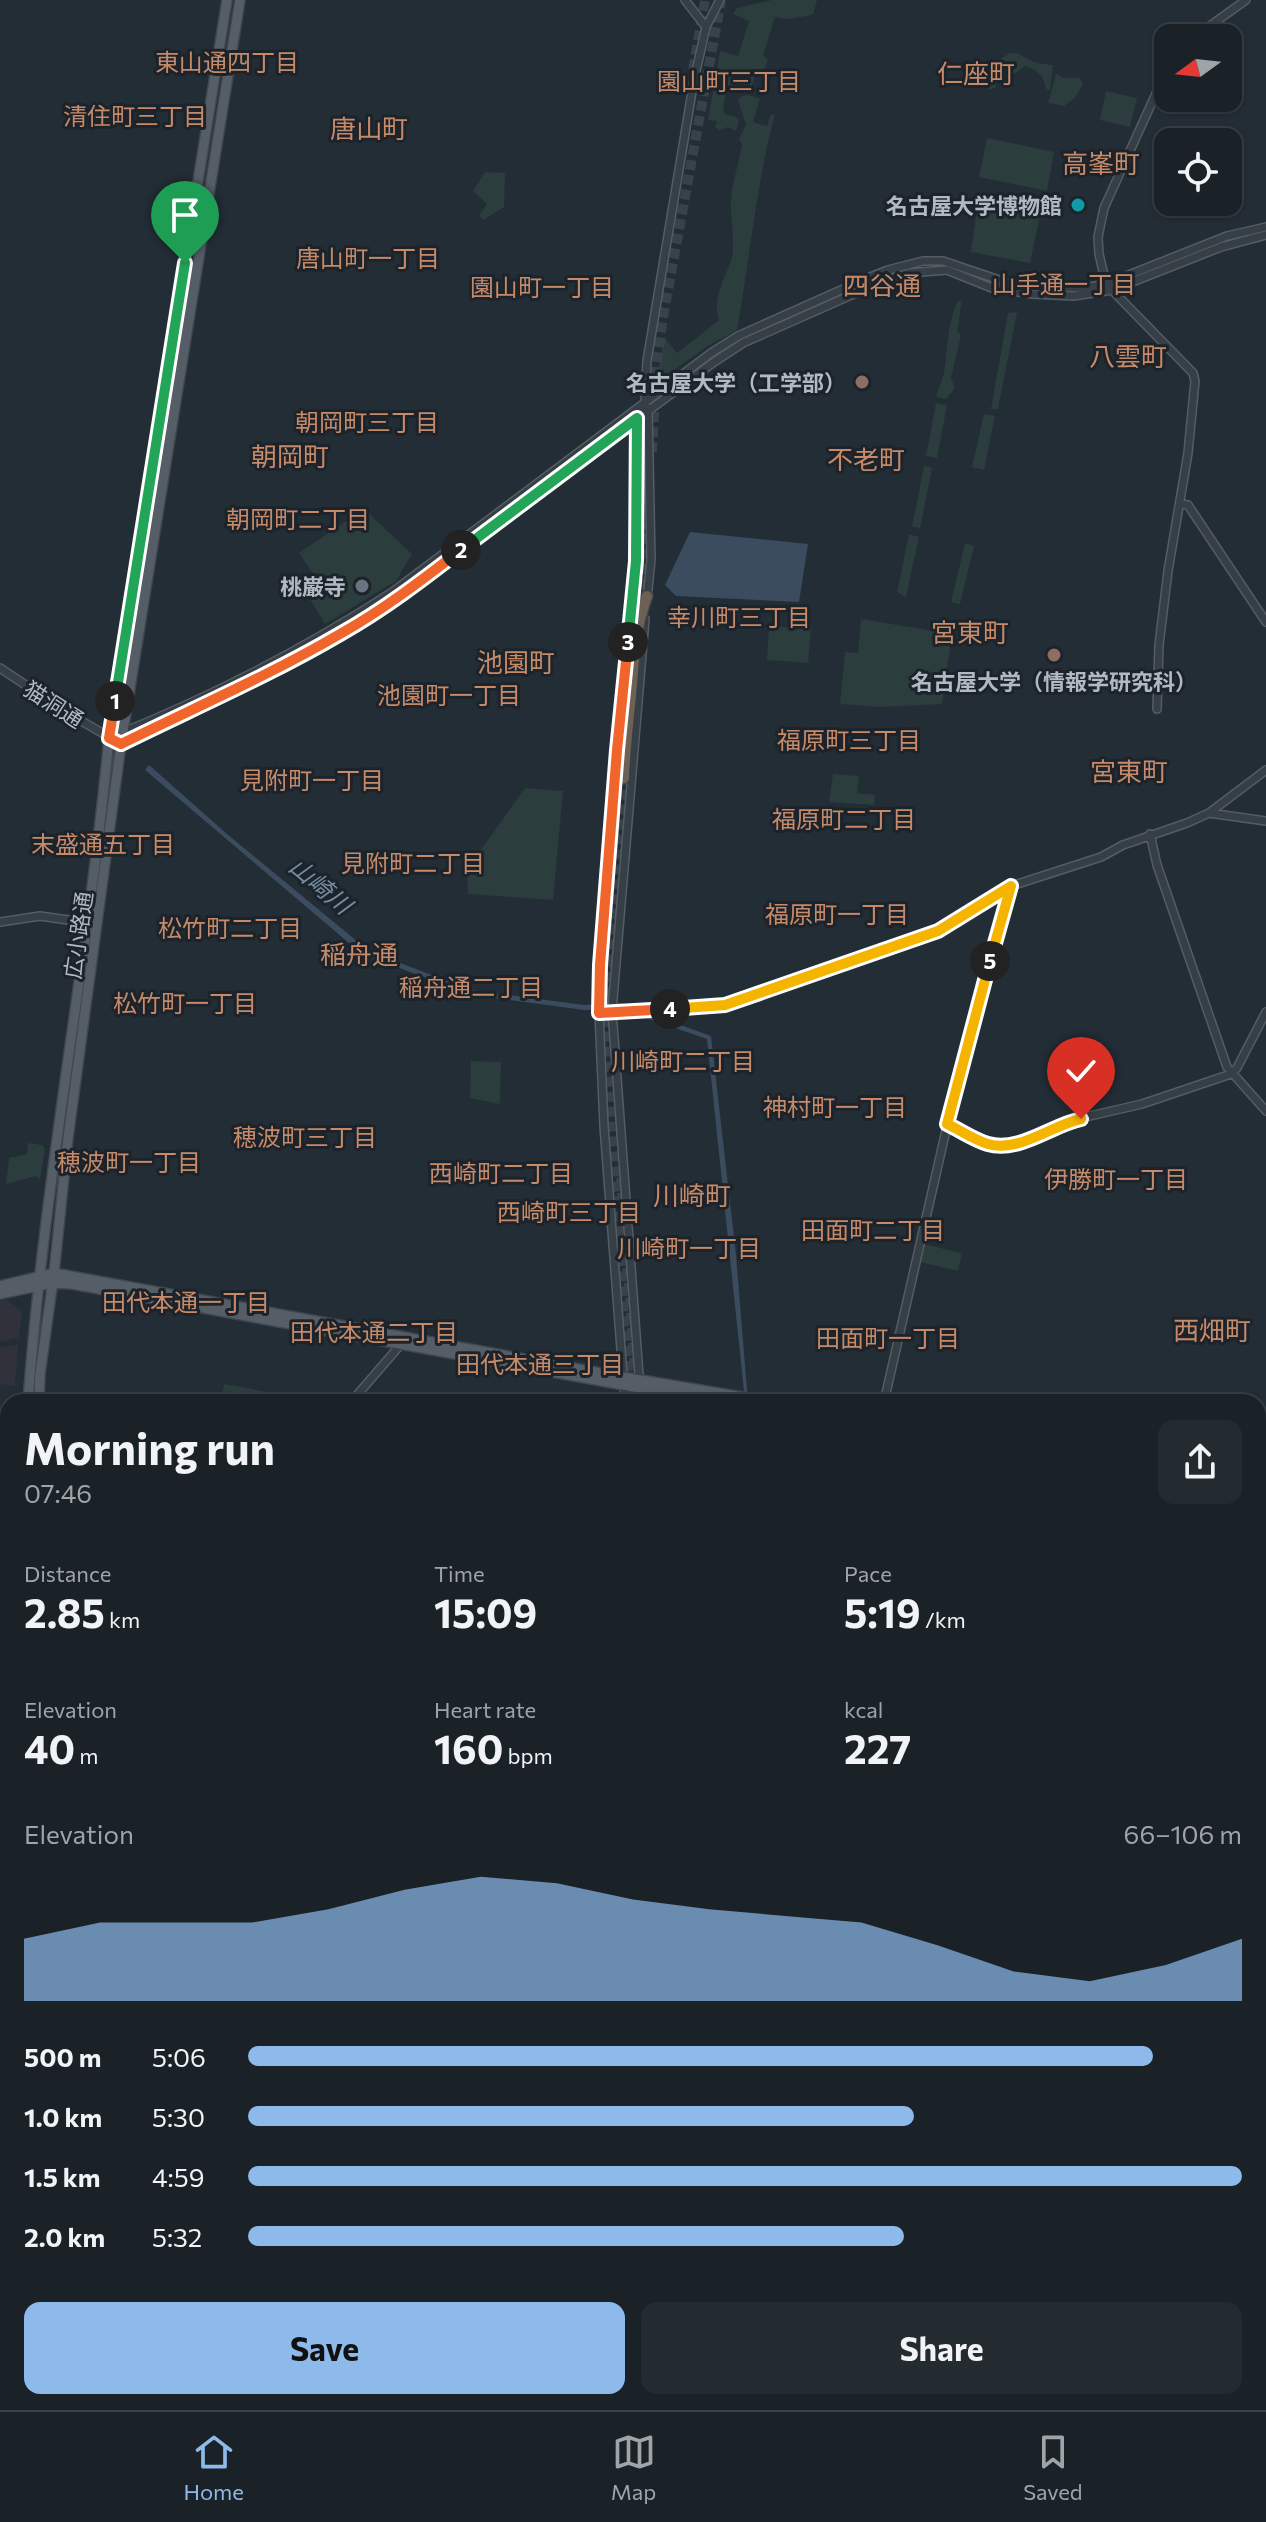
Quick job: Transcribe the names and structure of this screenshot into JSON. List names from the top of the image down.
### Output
{
  "streets": {
    "main road": ["広小路通"],
    "street": ["猫洞通"]
  },
  "crossings": [
    ["猫洞通", "広小路通"]
  ],
  "districts": [
    "東山通四丁目",
    "仁座町",
    "園山町三丁目",
    "清住町三丁目",
    "唐山町",
    "高峯町",
    "唐山町一丁目",
    "山手通一丁目",
    "四谷通",
    "園山町一丁目",
    "八雲町",
    "朝岡町三丁目",
    "朝岡町",
    "不老町",
    "朝岡町二丁目",
    "幸川町三丁目",
    "宮東町",
    "池園町",
    "池園町一丁目",
    "福原町三丁目",
    "宮東町",
    "見附町一丁目",
    "福原町二丁目",
    "末盛通五丁目",
    "見附町二丁目",
    "福原町一丁目",
    "松竹町二丁目",
    "稲舟通",
    "稲舟通二丁目",
    "松竹町一丁目",
    "川崎町二丁目",
    "神村町一丁目",
    "穂波町三丁目",
    "穂波町一丁目",
    "西崎町二丁目",
    "伊勝町一丁目",
    "川崎町",
    "西崎町三丁目",
    "田面町二丁目",
    "川崎町一丁目",
    "田代本通一丁目",
    "西畑町",
    "田代本通二丁目",
    "田面町一丁目",
    "田代本通三丁目"
  ],
  "water": ["山崎川"],
  "places": [
    "名古屋大学博物館",
    "名古屋大学（工学部）",
    "桃巌寺",
    "名古屋大学（情報学研究科）"
  ],
  "north": "left",
  "page": {
    "pins": [
      "2",
      "3",
      "1",
      "5",
      "4"
    ],
    "heading": ["Morning run", "07:46"],
    "stats": [
      ["Distance", "2.85 km"],
      ["Time", "15:09"],
      ["Pace", "5:19 /km"],
      ["Elevation", "40 m"],
      ["Heart rate", "160 bpm"],
      ["kcal", "227"]
    ],
    "chart": ["Elevation", "66–106 m"],
    "list": [
      {
        "name": "500 m",
        "note": "5:06"
      },
      {
        "name": "1.0 km",
        "note": "5:30"
      },
      {
        "name": "1.5 km",
        "note": "4:59"
      },
      {
        "name": "2.0 km",
        "note": "5:32"
      }
    ],
    "buttons": ["Save", "Share"],
    "tabs": ["Home", "Map", "Saved"]
  }
}
